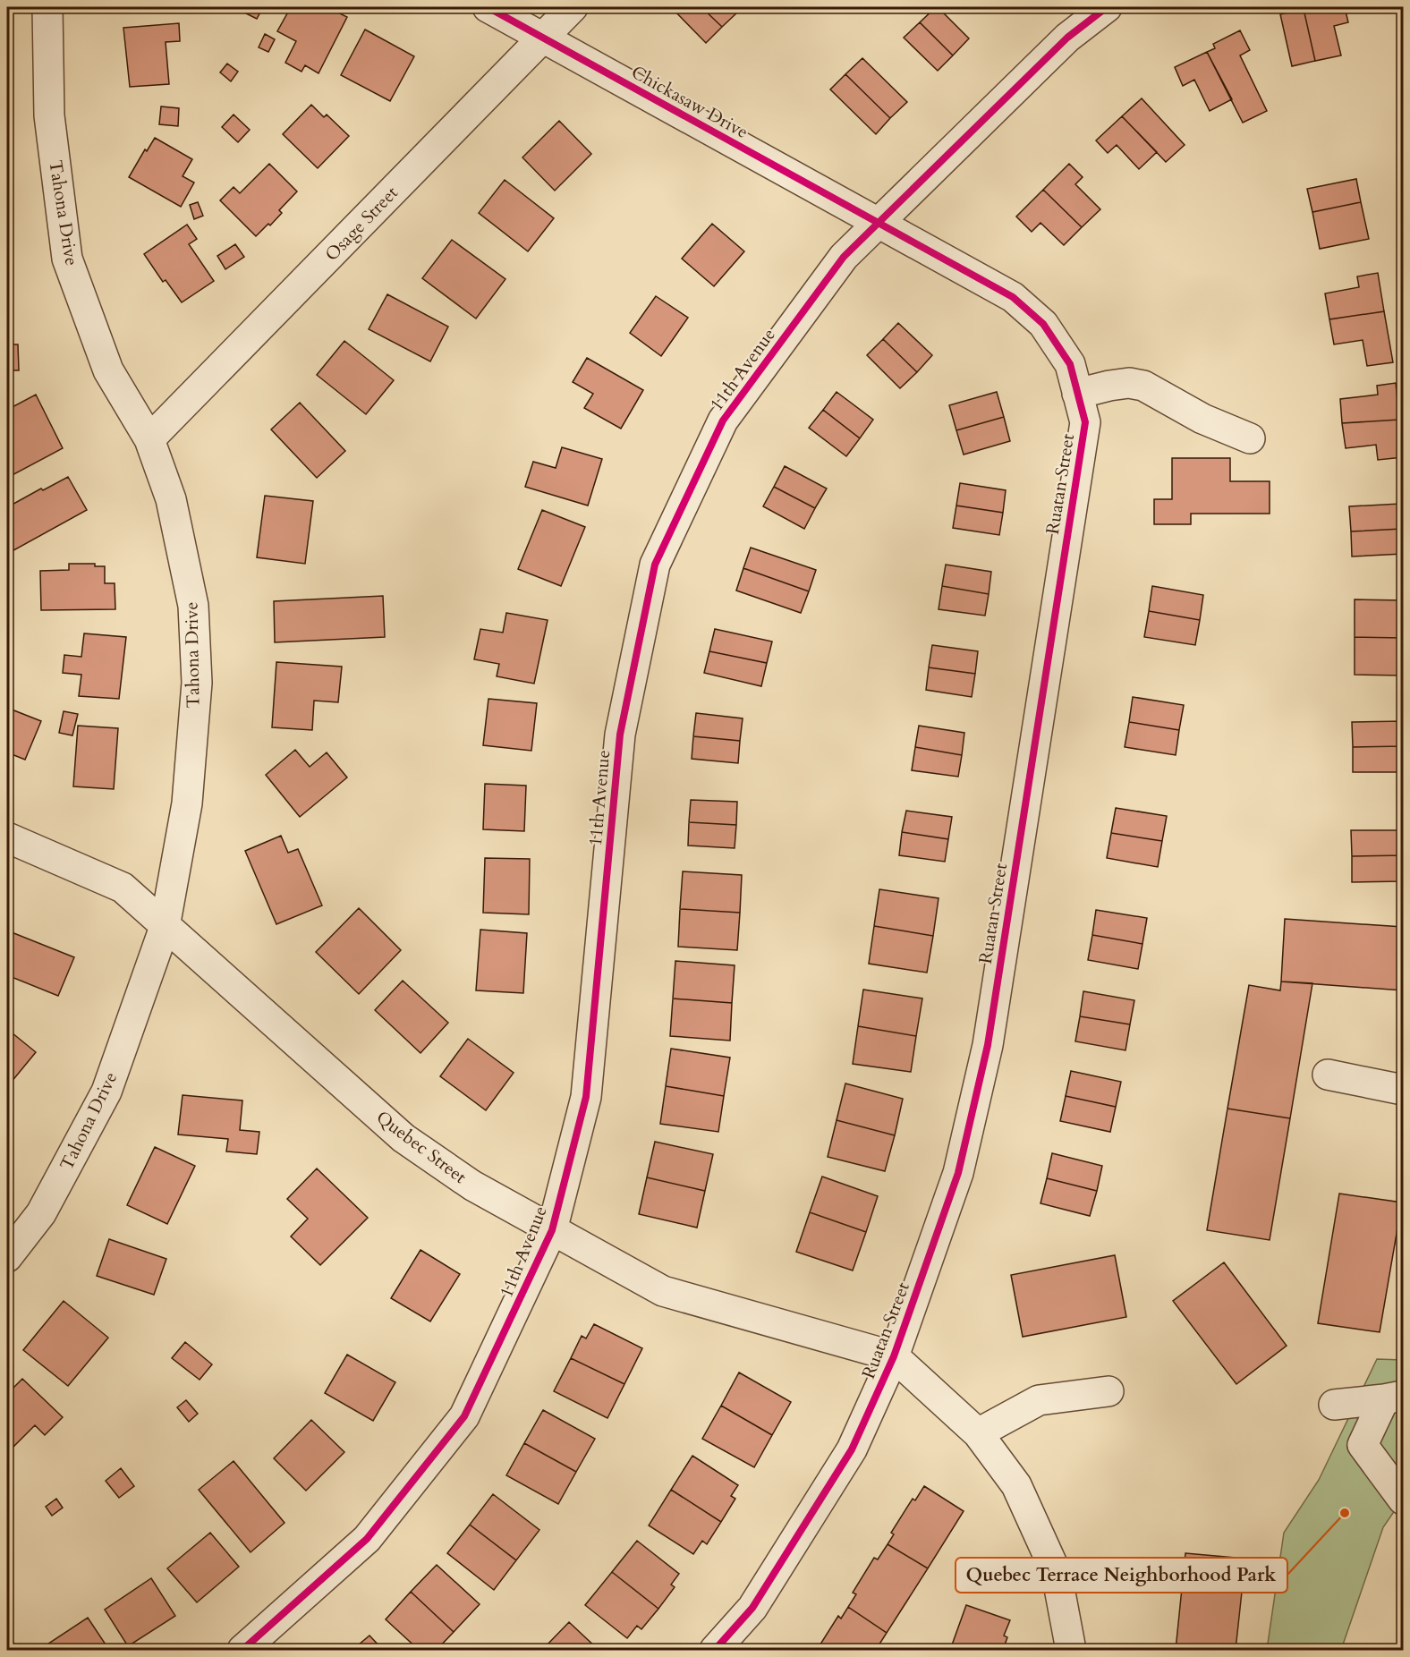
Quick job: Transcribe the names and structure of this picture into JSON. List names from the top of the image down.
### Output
{
  "streets": {
    "street": [
      "Chickasaw Drive",
      "Tahona Drive",
      "Osage Street",
      "11th Avenue",
      "Ruatan Street",
      "Quebec Street"
    ]
  },
  "crossings": [
    ["Chickasaw Drive", "Osage Street"],
    ["Chickasaw Drive", "11th Avenue"],
    ["Chickasaw Drive", "Ruatan Street"],
    ["Tahona Drive", "Osage Street"],
    ["Tahona Drive", "Quebec Street"],
    ["11th Avenue", "Ruatan Street"],
    ["11th Avenue", "Quebec Street"],
    ["Ruatan Street", "Quebec Street"]
  ],
  "places": ["Quebec Terrace Neighborhood Park"]
}
